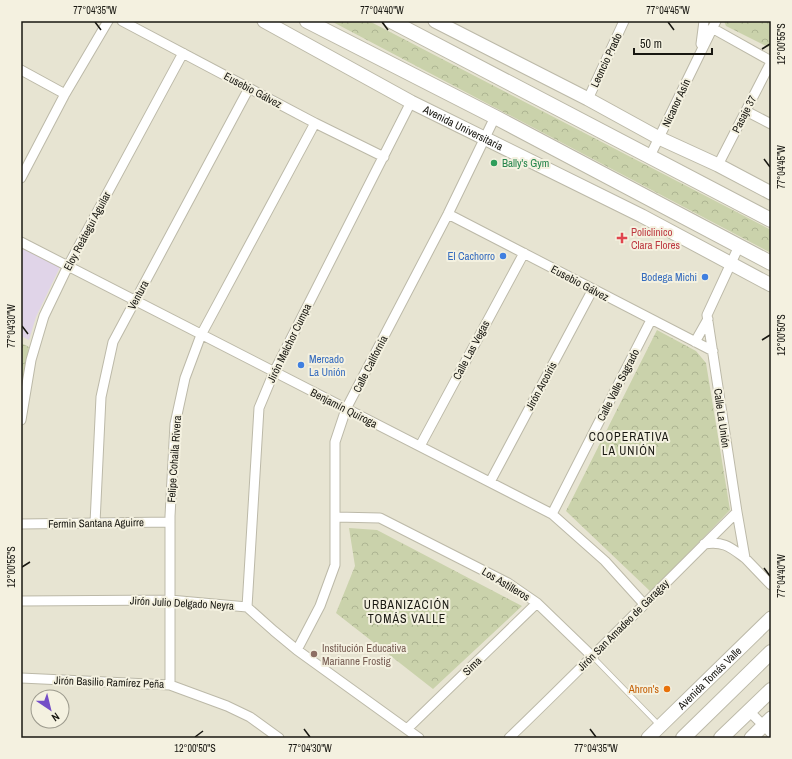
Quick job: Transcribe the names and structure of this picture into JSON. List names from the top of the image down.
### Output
{
  "streets": {
    "main road": ["Avenida Universitaria", "Avenida Tomás Valle"],
    "street": [
      "Leoncio Prado",
      "Eusebio Gálvez",
      "Nicanor Asín",
      "Pasaje 37",
      "Eloy Reátegui Aguilar",
      "Ventura",
      "Jirón Melchor Cumpa",
      "Calle Las Vegas",
      "Calle California",
      "Calle Valle Sagrado",
      "Jirón Arcoíris",
      "Benjamín Quiroga",
      "Calle La Unión",
      "Felipe Cohaila Rivera",
      "Fermin Santana Aguirre",
      "Los Astilleros",
      "Jirón Julio Delgado Neyra",
      "Jirón San Amadeo de Garagay",
      "Sima",
      "Jirón Basilio Ramírez Peña"
    ]
  },
  "crossings": [
    ["Eusebio Gálvez", "Eloy Reátegui Aguilar"],
    ["Eusebio Gálvez", "Ventura"],
    ["Eusebio Gálvez", "Jirón Melchor Cumpa"],
    ["Eusebio Gálvez", "Calle Las Vegas"],
    ["Eusebio Gálvez", "Calle California"],
    ["Eusebio Gálvez", "Calle Valle Sagrado"],
    ["Eusebio Gálvez", "Jirón Arcoíris"],
    ["Eusebio Gálvez", "Calle La Unión"],
    ["Eusebio Gálvez", "Felipe Cohaila Rivera"],
    ["Avenida Universitaria", "Jirón Melchor Cumpa"],
    ["Avenida Universitaria", "Calle California"],
    ["Avenida Universitaria", "Calle La Unión"],
    ["Eloy Reátegui Aguilar", "Benjamín Quiroga"],
    ["Ventura", "Benjamín Quiroga"],
    ["Ventura", "Fermin Santana Aguirre"],
    ["Jirón Melchor Cumpa", "Benjamín Quiroga"],
    ["Jirón Melchor Cumpa", "Jirón Julio Delgado Neyra"],
    ["Calle Las Vegas", "Benjamín Quiroga"],
    ["Calle California", "Benjamín Quiroga"],
    ["Calle California", "Los Astilleros"],
    ["Calle California", "Jirón Julio Delgado Neyra"],
    ["Calle Valle Sagrado", "Benjamín Quiroga"],
    ["Jirón Arcoíris", "Benjamín Quiroga"],
    ["Benjamín Quiroga", "Felipe Cohaila Rivera"],
    ["Benjamín Quiroga", "Jirón San Amadeo de Garagay"],
    ["Calle La Unión", "Jirón San Amadeo de Garagay"],
    ["Felipe Cohaila Rivera", "Fermin Santana Aguirre"],
    ["Felipe Cohaila Rivera", "Jirón Julio Delgado Neyra"],
    ["Felipe Cohaila Rivera", "Jirón Basilio Ramírez Peña"],
    ["Los Astilleros", "Jirón San Amadeo de Garagay"],
    ["Los Astilleros", "Sima"],
    ["Los Astilleros", "Avenida Tomás Valle"],
    ["Jirón Julio Delgado Neyra", "Sima"]
  ],
  "districts": ["COOPERATIVA LA UNIÓN", "URBANIZACIÓN TOMÁS VALLE"],
  "places": {
    "other": [
      "Bally's Gym",
      "El Cachorro",
      "Bodega Michi",
      "Mercado La Unión",
      "Institución Educativa Marianne Frostig",
      "Ahron's"
    ],
    "health": ["Policlinico Clara Flores"]
  },
  "scale_bar": "50 m",
  "north": "bottom right",
  "coordinates": [
    "77°04'35\"W",
    "77°04'40\"W",
    "77°04'45\"W",
    "12°00'55\"S",
    "77°04'30\"W",
    "12°00'50\"S"
  ]
}
